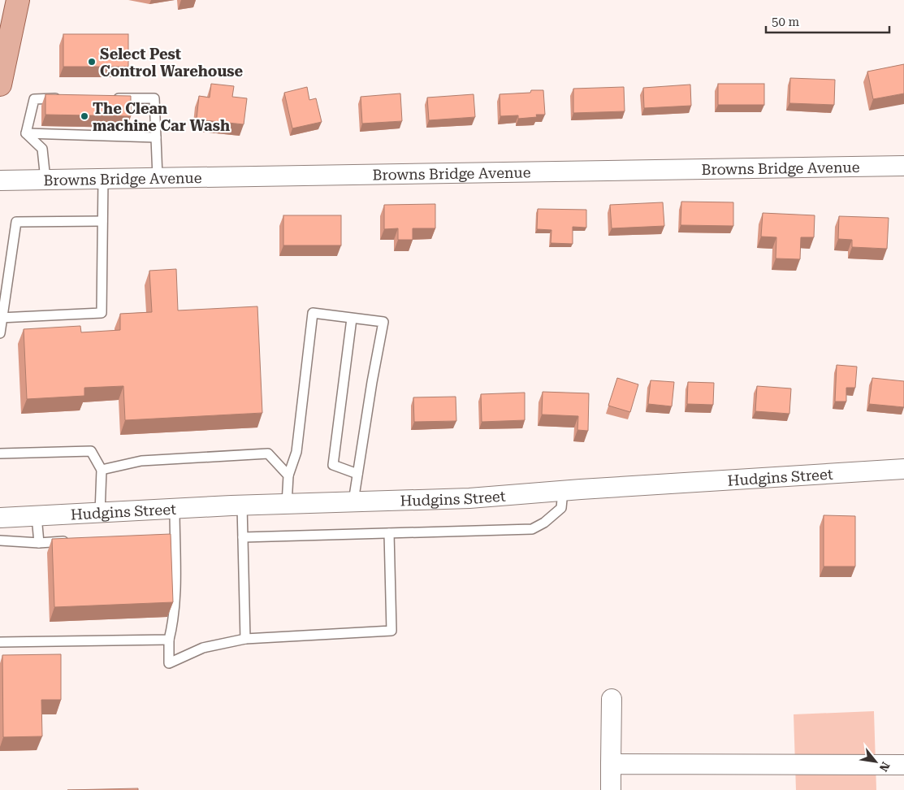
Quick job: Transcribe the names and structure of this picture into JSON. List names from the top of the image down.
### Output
{
  "streets": {
    "street": ["Browns Bridge Avenue", "Hudgins Street"]
  },
  "places": ["Select Pest Control Warehouse", "The Clean machine Car Wash"],
  "scale_bar": "50 m",
  "north": "bottom right"
}
